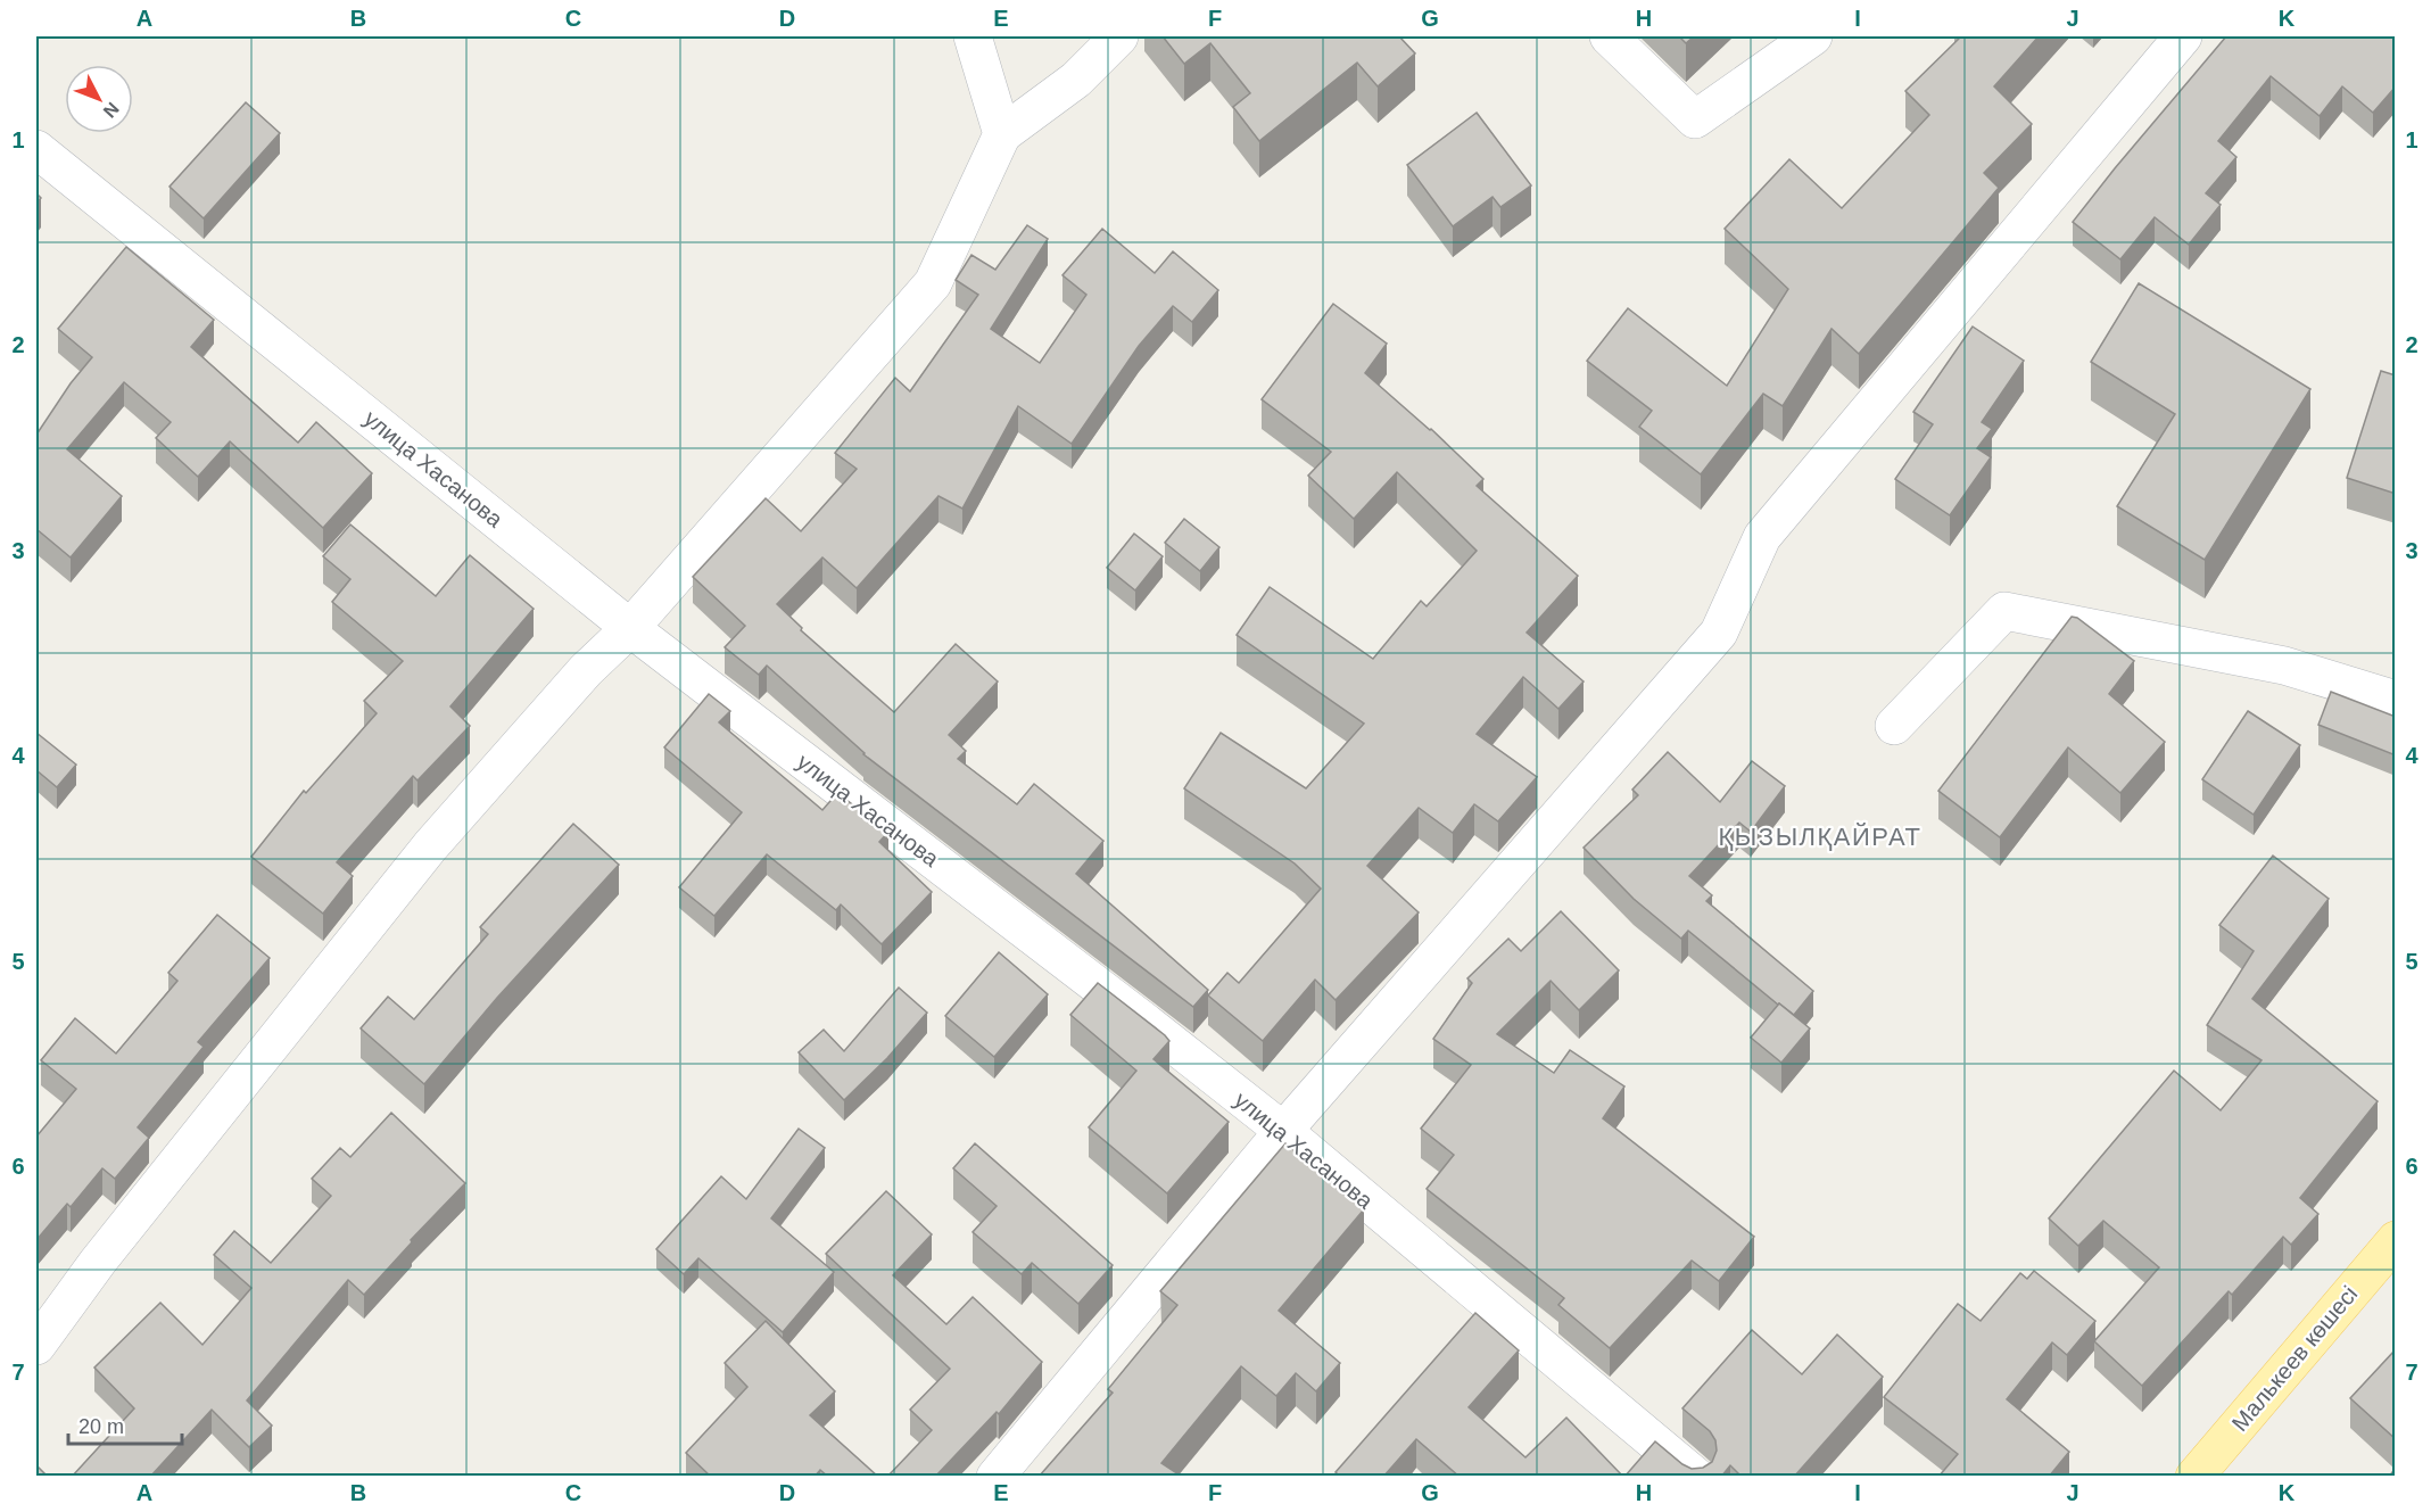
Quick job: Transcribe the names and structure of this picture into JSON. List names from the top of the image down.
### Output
{
  "streets": {
    "main road": ["Малькеев көшесі"],
    "street": ["улица Хасанова"]
  },
  "districts": ["ҚЫЗЫЛҚАЙРАТ"],
  "scale_bar": "20 m",
  "north": "bottom right",
  "grid": {
    "columns": [
      "A",
      "B",
      "C",
      "D",
      "E",
      "F",
      "G",
      "H",
      "I",
      "J",
      "K"
    ],
    "rows": [
      "1",
      "2",
      "3",
      "4",
      "5",
      "6",
      "7"
    ]
  }
}
